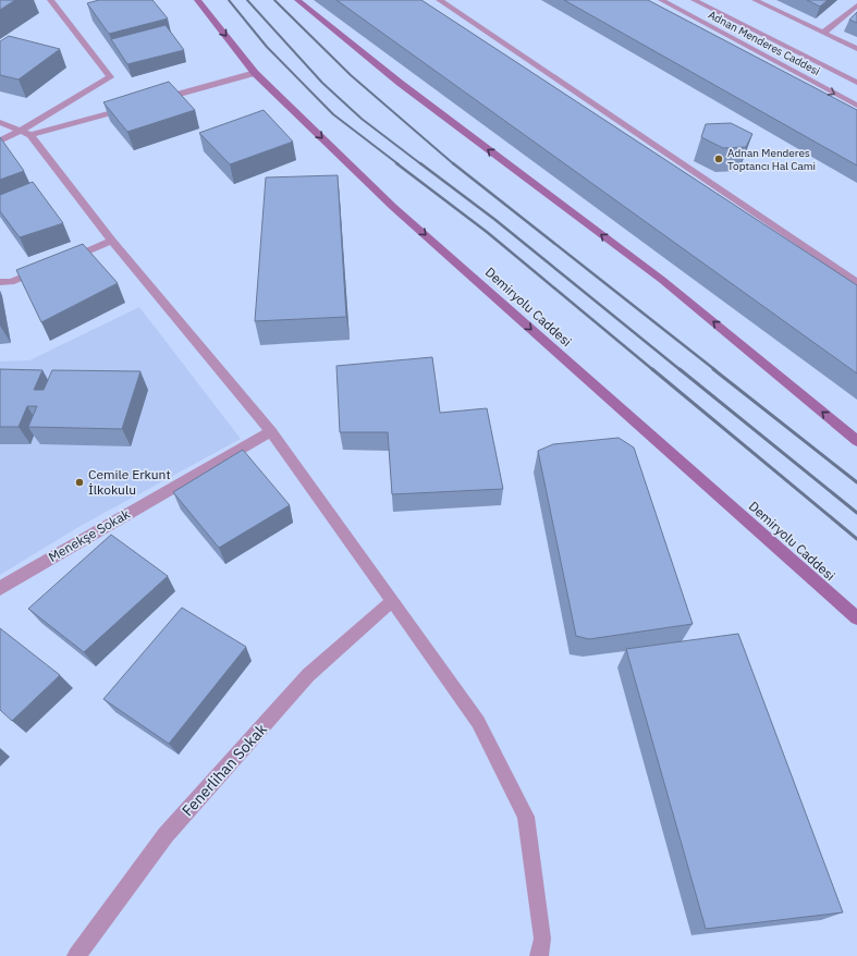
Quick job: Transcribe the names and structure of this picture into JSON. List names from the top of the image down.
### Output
{
  "streets": {
    "main road": ["Demiryolu Caddesi"],
    "street": ["Adnan Menderes Caddesi", "Menekşe Sokak", "Fenerlihan Sokak"]
  },
  "places": ["Adnan Menderes Toptancı Hal Cami", "Cemile Erkunt İlkokulu"]
}
